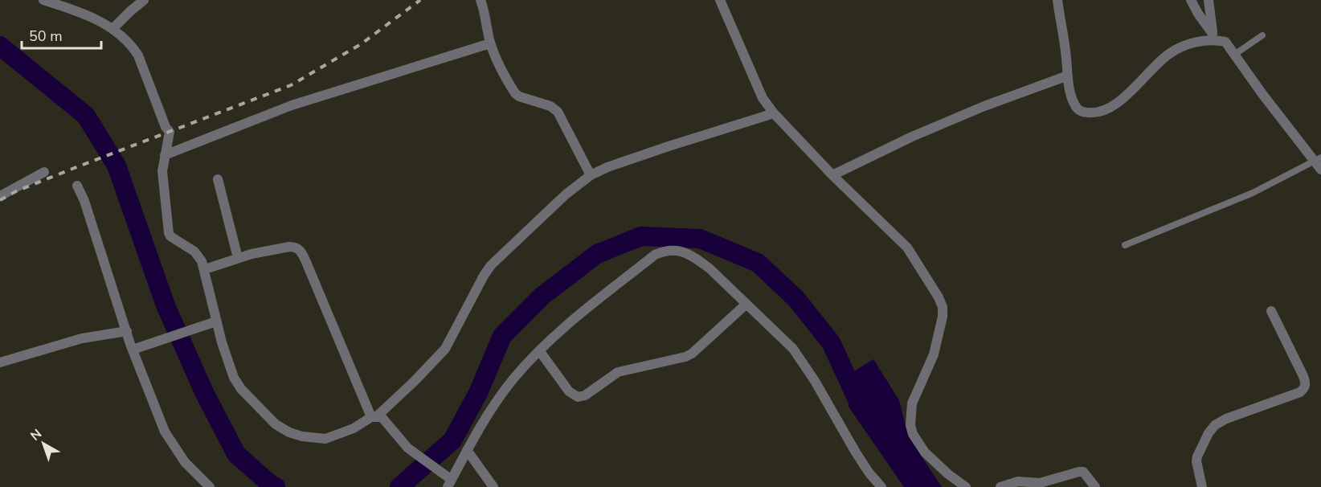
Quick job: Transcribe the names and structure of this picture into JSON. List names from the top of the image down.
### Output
{
  "scale_bar": "50 m",
  "north": "top left"
}
